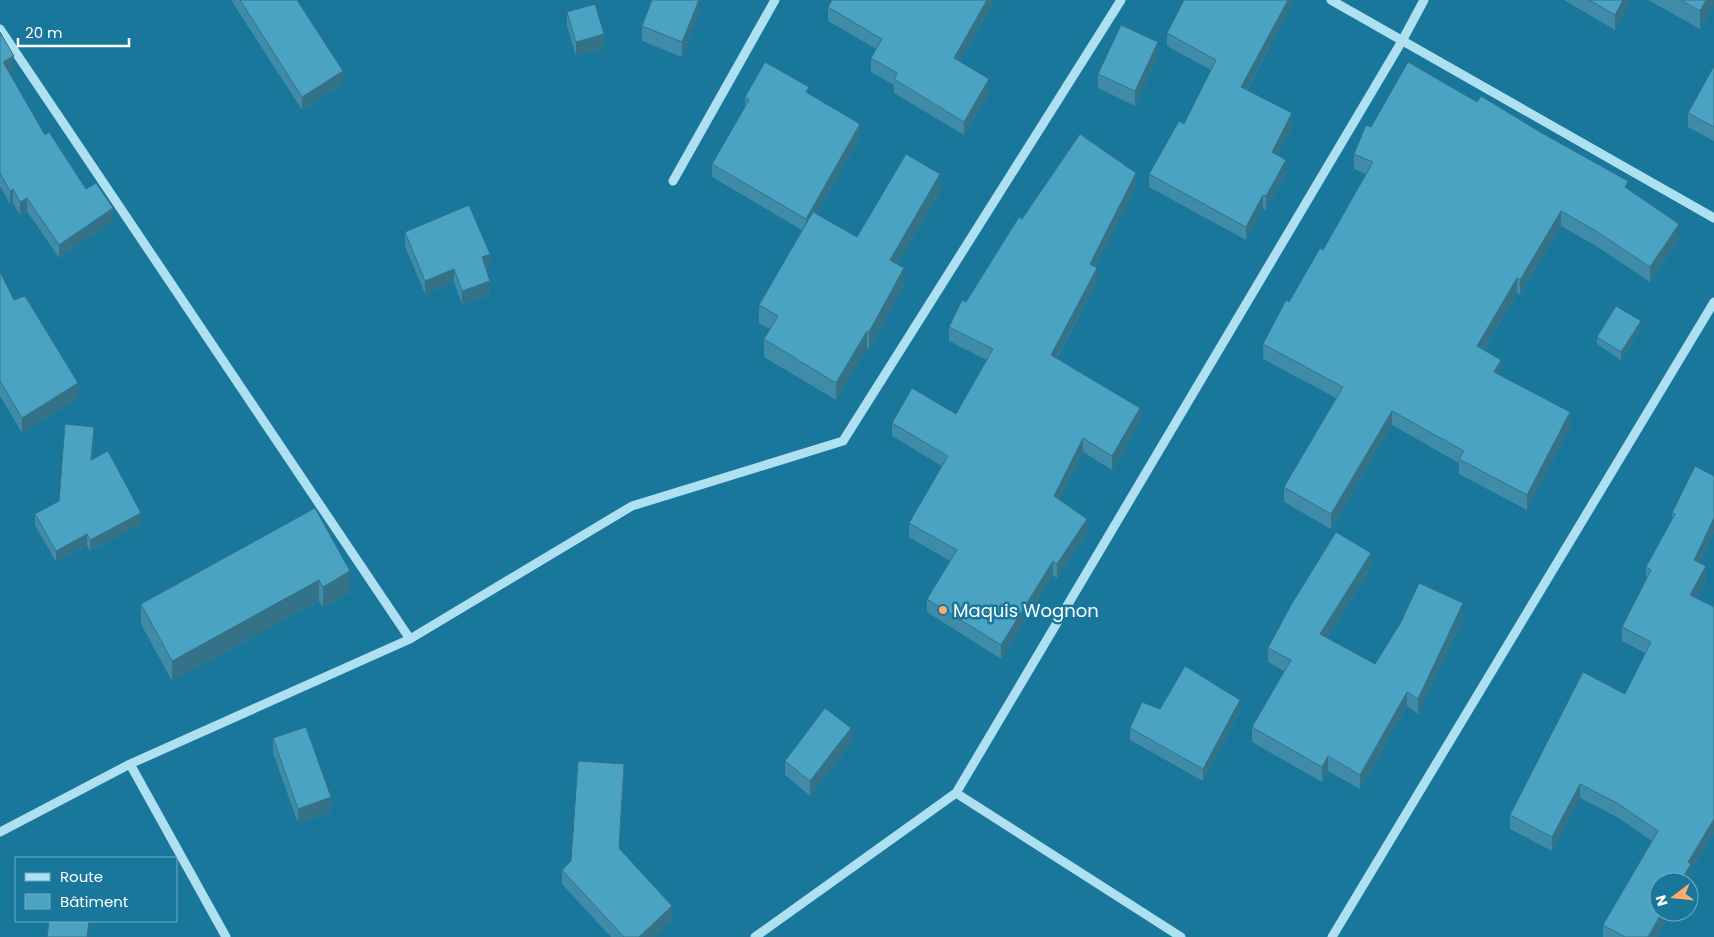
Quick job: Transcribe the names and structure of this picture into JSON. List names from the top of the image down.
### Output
{
  "places": ["Maquis Wognon"],
  "legend": ["Route", "Bâtiment"],
  "scale_bar": "20 m",
  "north": "left"
}
